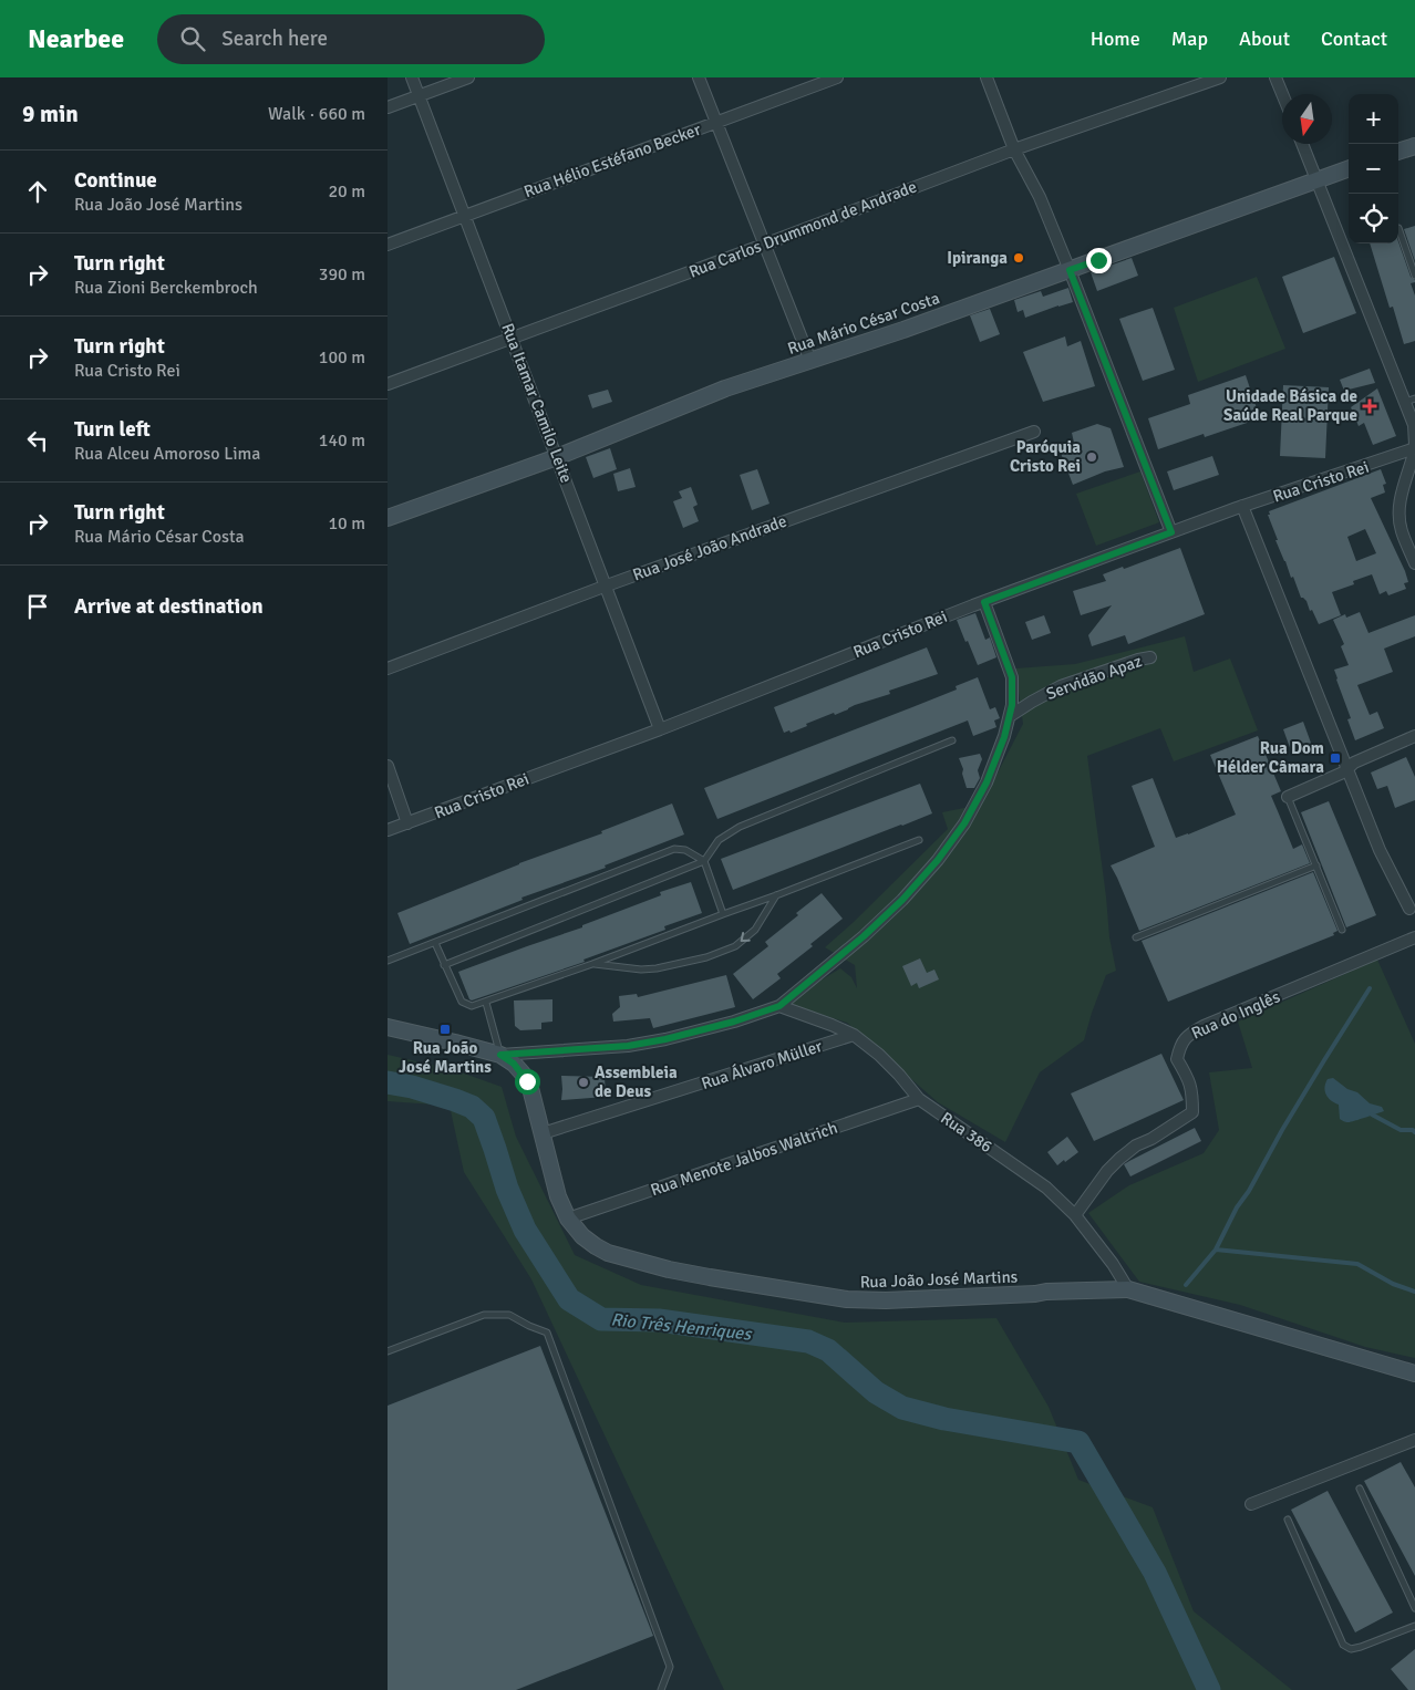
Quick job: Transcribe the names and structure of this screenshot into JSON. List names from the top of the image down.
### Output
{
  "streets": {
    "main road": ["Rua Mário César Costa", "Rua João José Martins"],
    "street": [
      "Rua Hélio Estéfano Becker",
      "Rua Carlos Drummond de Andrade",
      "Rua Itamar Camilo Leite",
      "Rua Cristo Rei",
      "Rua José João Andrade",
      "Servidão Apaz",
      "Rua do Inglês",
      "Rua Álvaro Müller",
      "Rua 386",
      "Rua Menote Jalbos Waltrich"
    ]
  },
  "crossings": [
    ["Rua Hélio Estéfano Becker", "Rua Itamar Camilo Leite"],
    ["Rua Carlos Drummond de Andrade", "Rua Itamar Camilo Leite"],
    ["Rua Mário César Costa", "Rua Itamar Camilo Leite"],
    ["Rua Itamar Camilo Leite", "Rua Cristo Rei"],
    ["Rua Itamar Camilo Leite", "Rua José João Andrade"],
    ["Rua do Inglês", "Rua 386"],
    ["Rua Álvaro Müller", "Rua 386"],
    ["Rua Álvaro Müller", "Rua João José Martins"],
    ["Rua 386", "Rua Menote Jalbos Waltrich"],
    ["Rua 386", "Rua João José Martins"],
    ["Rua Menote Jalbos Waltrich", "Rua João José Martins"]
  ],
  "water": ["Rio Três Henriques"],
  "places": {
    "other": ["Ipiranga", "Paróquia Cristo Rei", "Assembleia de Deus"],
    "health": ["Unidade Básica de Saúde Real Parque"],
    "transit": ["Rua Dom Hélder Câmara", "Rua João José Martins"]
  },
  "north": "bottom",
  "page": {
    "header": "Nearbee",
    "search": "Search here",
    "nav": [
      "Home",
      "Map",
      "About",
      "Contact"
    ],
    "heading": ["9 min", "Walk · 660 m"],
    "map_buttons": ["+", "−"],
    "list": [
      ["Continue", "Rua João José Martins", "20 m"],
      ["Turn right", "Rua Zioni Berckembroch", "390 m"],
      ["Turn right", "Rua Cristo Rei", "100 m"],
      ["Turn left", "Rua Alceu Amoroso Lima", "140 m"],
      ["Turn right", "Rua Mário César Costa", "10 m"],
      "Arrive at destination"
    ]
  }
}
